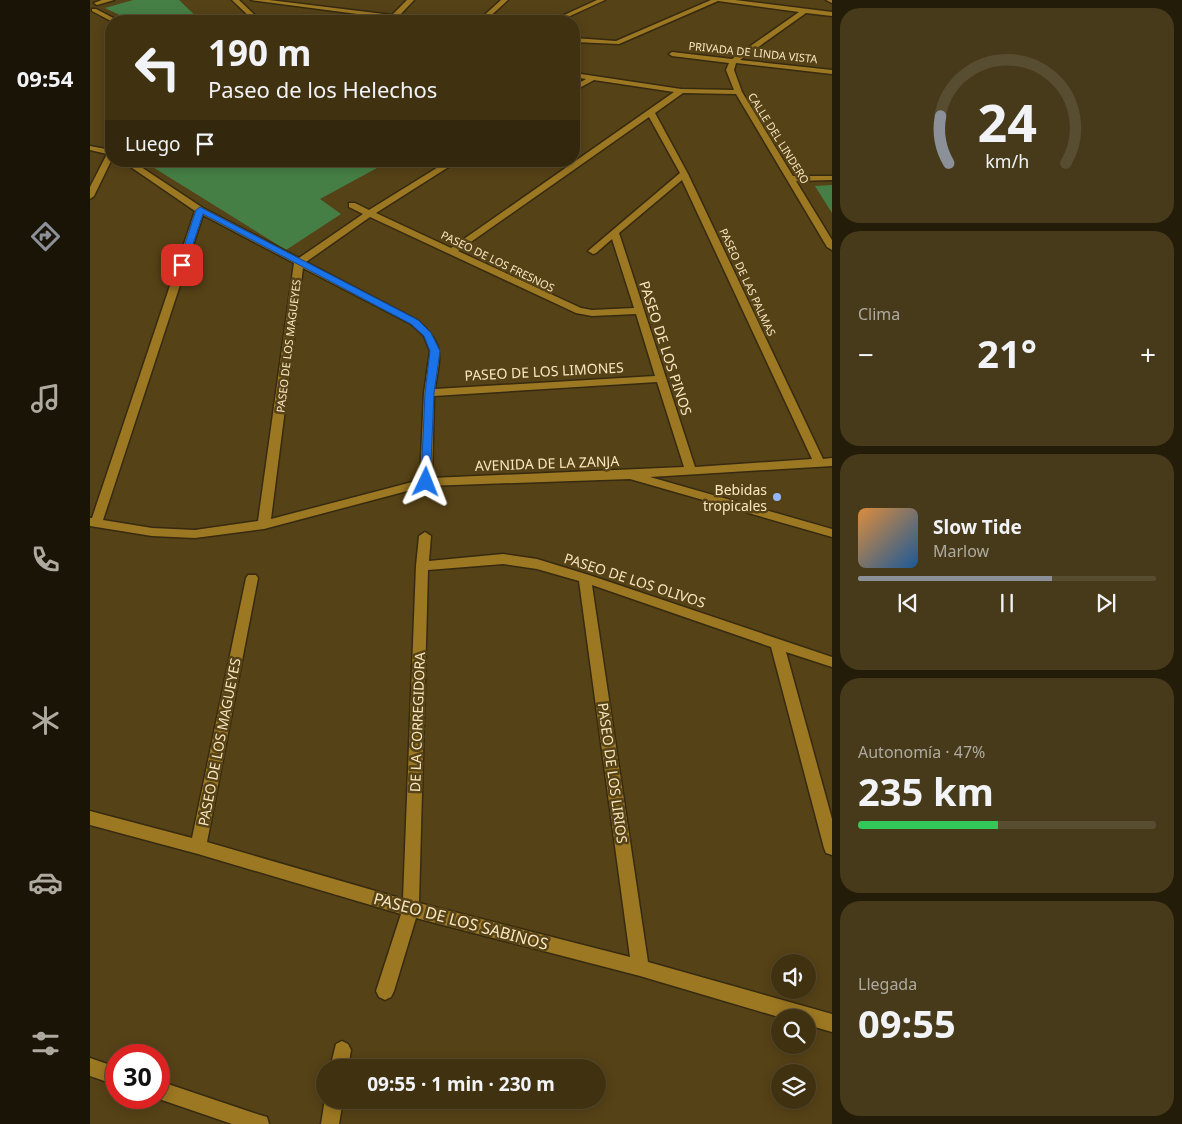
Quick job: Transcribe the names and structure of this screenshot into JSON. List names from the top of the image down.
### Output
{
  "streets": {
    "street": [
      "PRIVADA DE LINDA VISTA",
      "CALLE DEL LINDERO",
      "PASEO DE LOS FRESNOS",
      "PASEO DE LAS PALMAS",
      "PASEO DE LOS MAGUEYES",
      "PASEO DE LOS PINOS",
      "PASEO DE LOS LIMONES",
      "AVENIDA DE LA ZANJA",
      "PASEO DE LOS OLIVOS",
      "DE LA CORREGIDORA",
      "PASEO DE LOS LIRIOS",
      "PASEO DE LOS SABINOS"
    ]
  },
  "crossings": [
    ["PRIVADA DE LINDA VISTA", "CALLE DEL LINDERO"],
    ["PASEO DE LOS FRESNOS", "PASEO DE LOS MAGUEYES"],
    ["PASEO DE LOS FRESNOS", "PASEO DE LOS PINOS"],
    ["PASEO DE LAS PALMAS", "AVENIDA DE LA ZANJA"],
    ["PASEO DE LOS MAGUEYES", "AVENIDA DE LA ZANJA"],
    ["PASEO DE LOS MAGUEYES", "PASEO DE LOS SABINOS"],
    ["PASEO DE LOS PINOS", "PASEO DE LOS LIMONES"],
    ["PASEO DE LOS PINOS", "AVENIDA DE LA ZANJA"],
    ["PASEO DE LOS OLIVOS", "DE LA CORREGIDORA"],
    ["PASEO DE LOS OLIVOS", "PASEO DE LOS LIRIOS"],
    ["DE LA CORREGIDORA", "PASEO DE LOS SABINOS"],
    ["PASEO DE LOS LIRIOS", "PASEO DE LOS SABINOS"]
  ],
  "places": ["Bebidas tropicales"],
  "page": {
    "tabs": "09:54",
    "turn": ["190 m", "Paseo de los Helechos"],
    "then": "Luego",
    "tile": [
      "Clima",
      ["Autonomía · 47%", "235 km"],
      ["Llegada", "09:55"]
    ],
    "heat": ["−", "21°", "+"],
    "song": ["Slow Tide", "Marlow"],
    "limit": "30",
    "trip": "09:55 · 1 min · 230 m",
    "gauge": ["24", "km/h"]
  }
}
